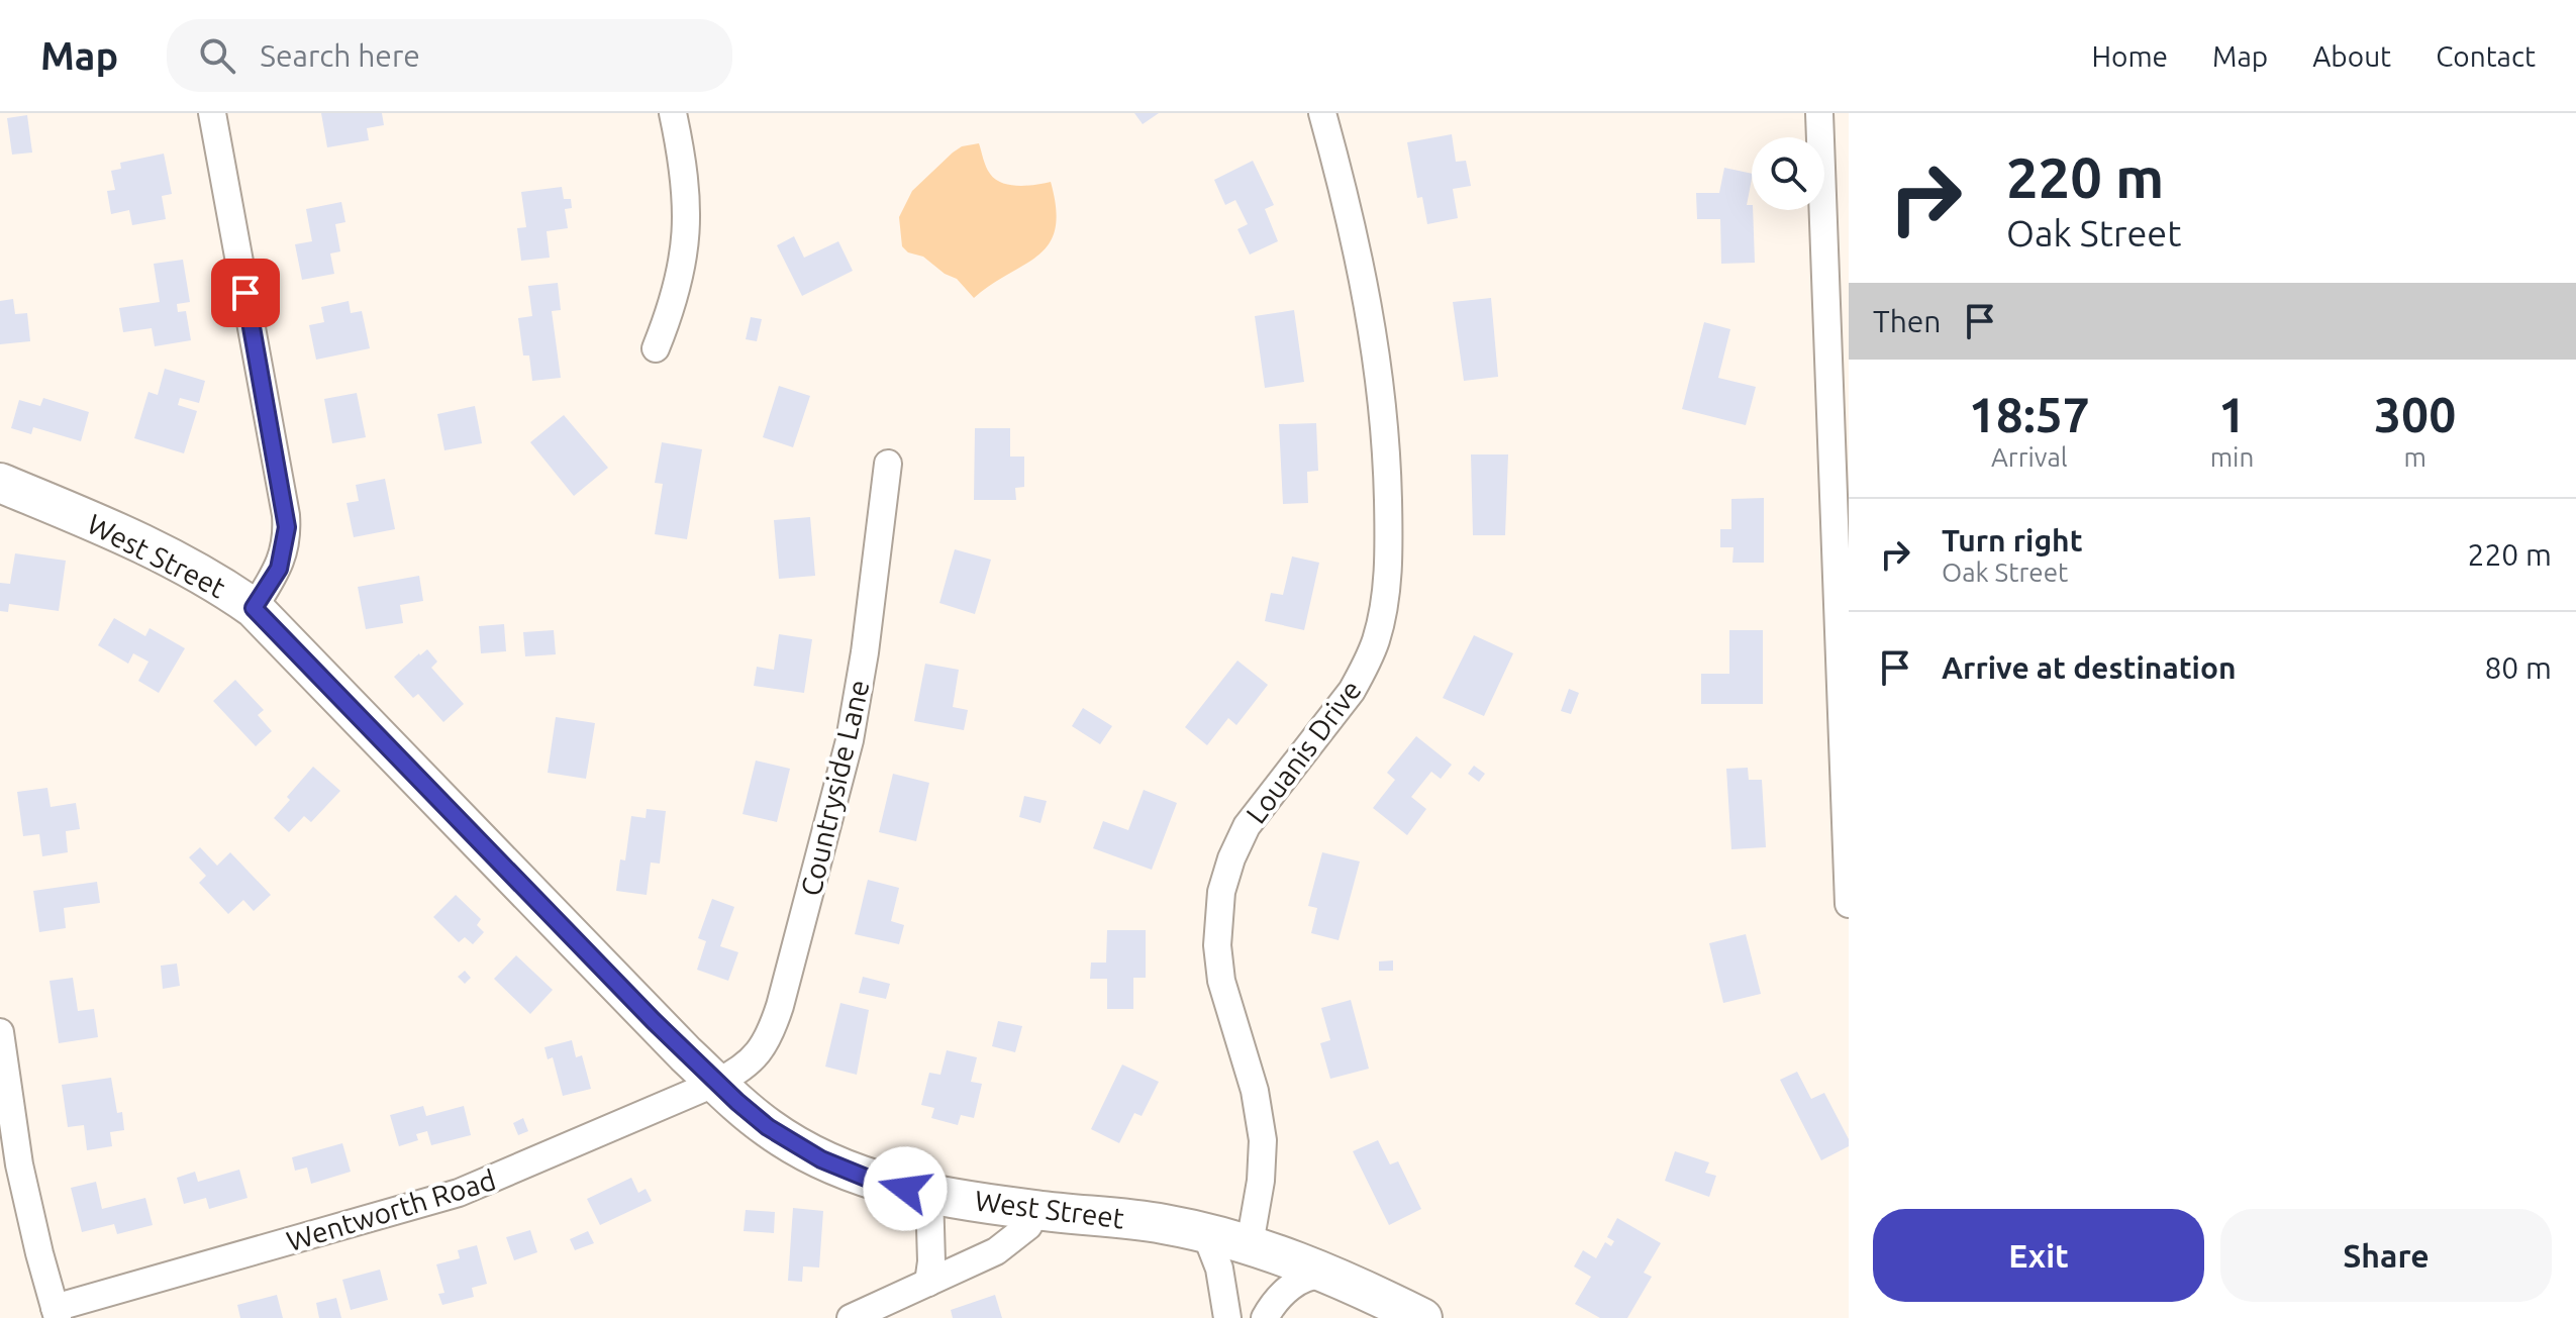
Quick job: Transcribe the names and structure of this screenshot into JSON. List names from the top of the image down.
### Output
{
  "streets": {
    "main road": ["West Street"],
    "street": ["Louanis Drive", "Countryside Lane", "Wentworth Road"]
  },
  "crossings": [
    ["West Street", "Louanis Drive"],
    ["West Street", "Countryside Lane"],
    ["West Street", "Wentworth Road"],
    ["Countryside Lane", "Wentworth Road"]
  ],
  "page": {
    "header": "Map",
    "search": "Search here",
    "nav": [
      "Home",
      "Map",
      "About",
      "Contact"
    ],
    "turn": ["220 m", "Oak Street"],
    "then": "Then",
    "eta": [
      "18:57",
      "Arrival",
      "1",
      "min",
      "300",
      "m"
    ],
    "list": [
      {
        "name": "Turn right",
        "note": "Oak Street",
        "value": "220 m"
      },
      {
        "name": "Arrive at destination",
        "value": "80 m"
      }
    ],
    "buttons": ["Exit", "Share"]
  }
}
